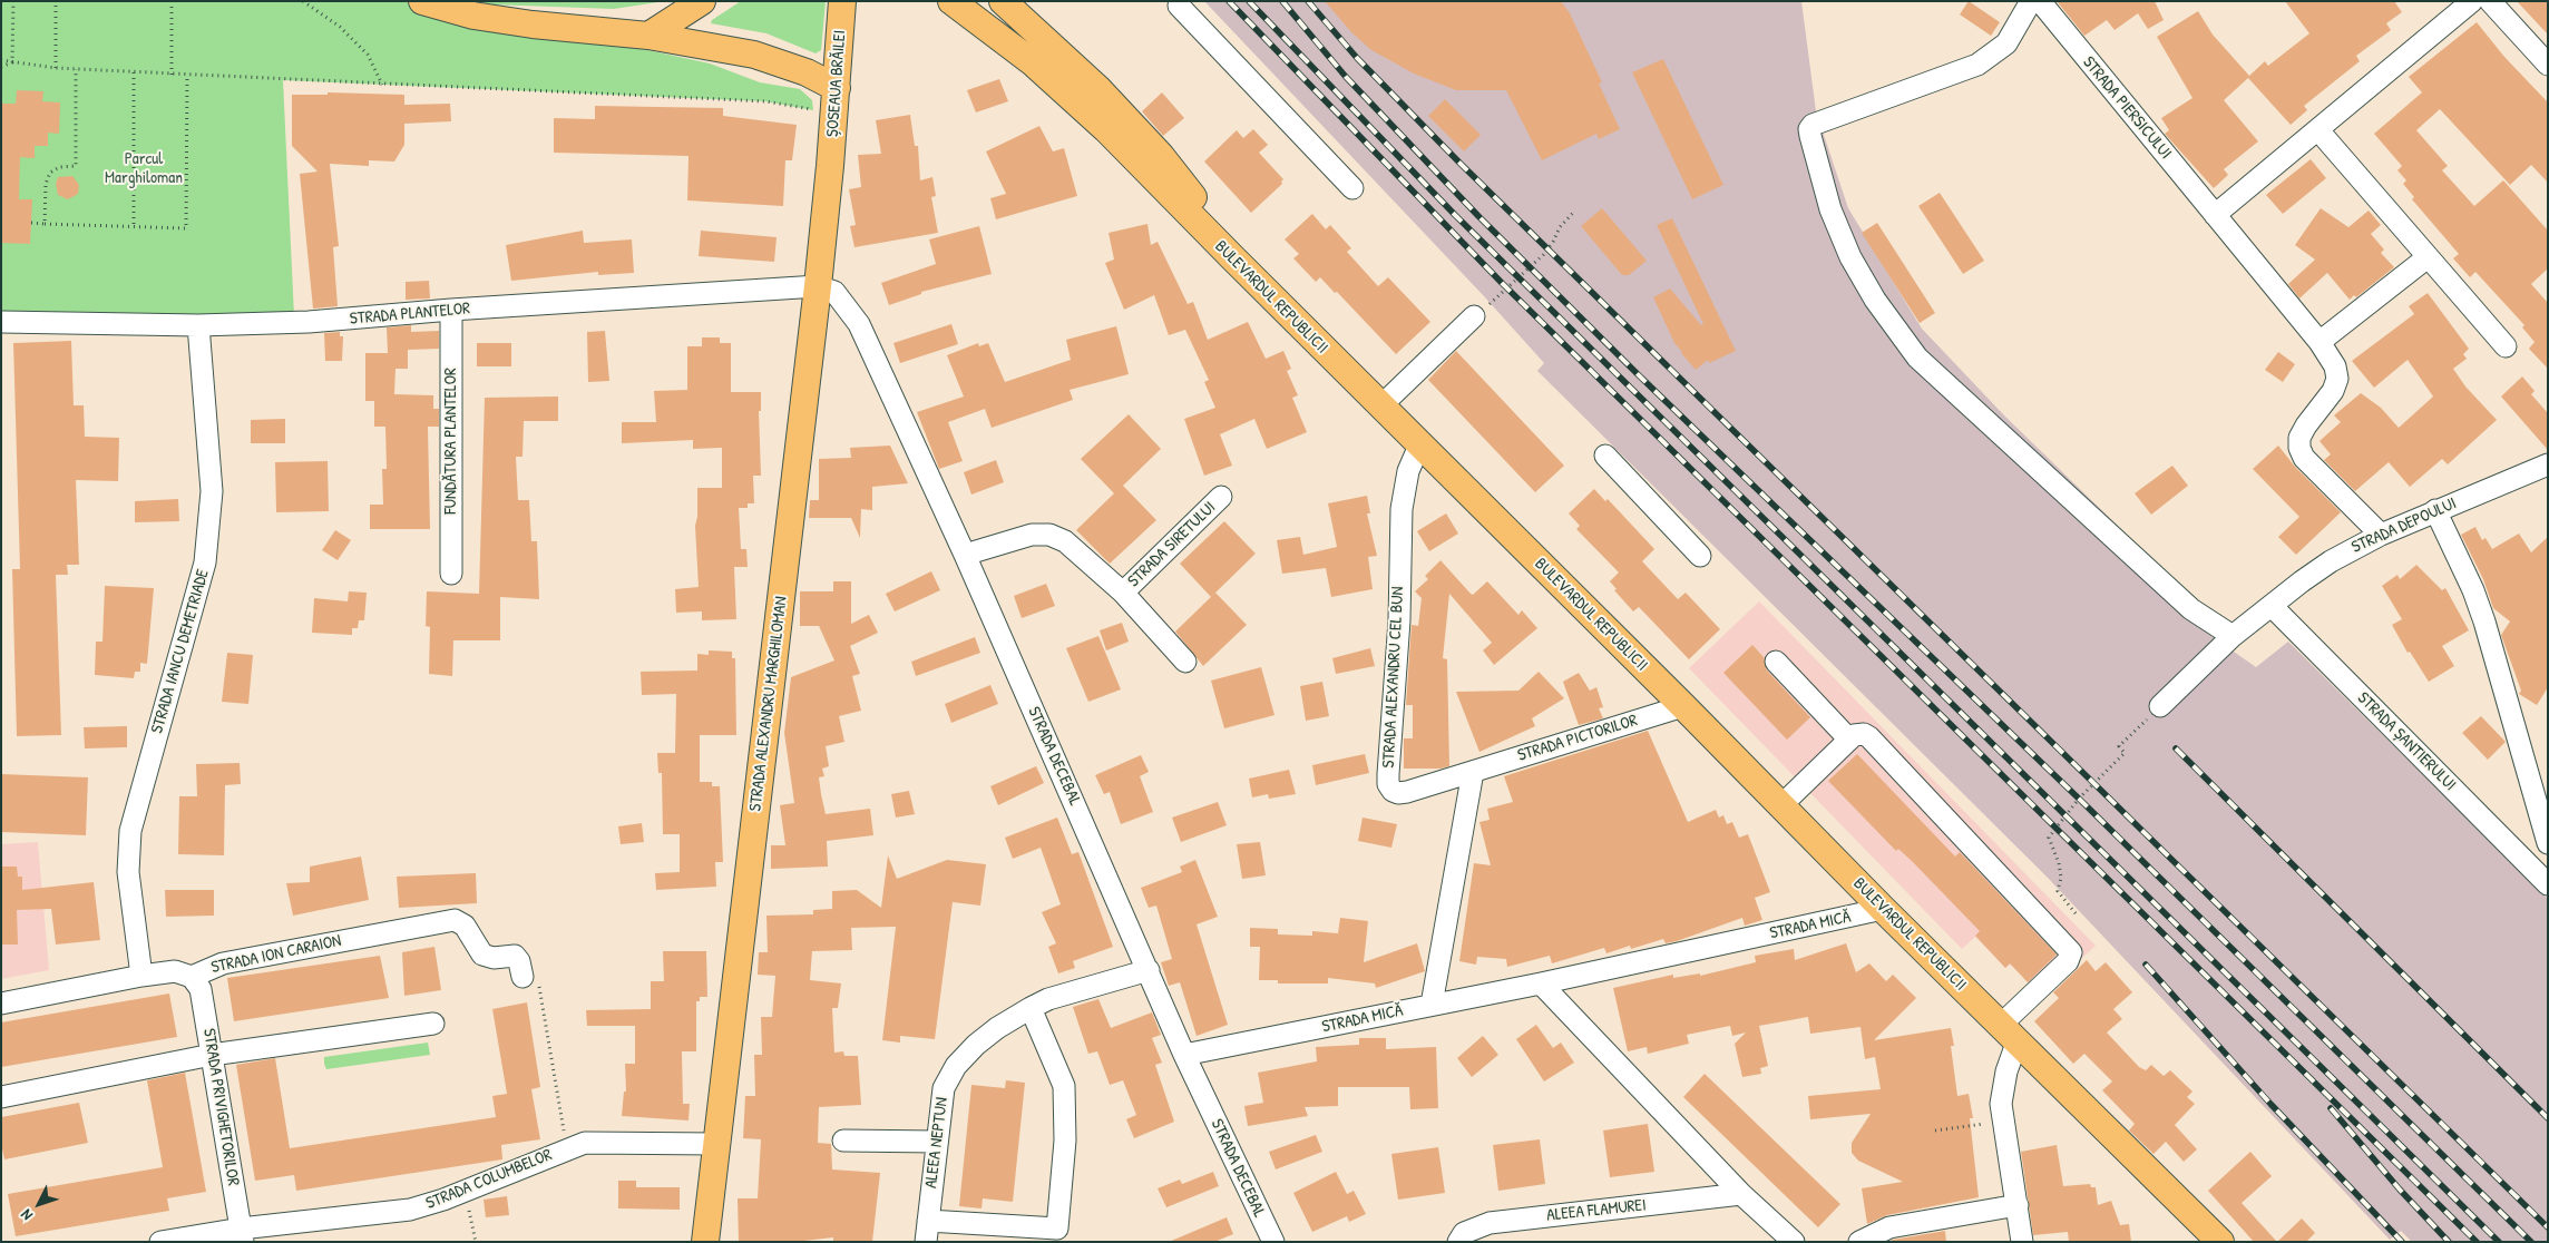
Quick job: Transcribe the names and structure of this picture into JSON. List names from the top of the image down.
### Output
{
  "streets": {
    "main road": ["ȘOSEAUA BRĂILEI", "BULEVARDUL REPUBLICII", "STRADA ALEXANDRU MARGHILOMAN"],
    "street": [
      "STRADA PIERSICULUI",
      "STRADA PLANTELOR",
      "FUNDĂTURA PLANTELOR",
      "STRADA DEPOULUI",
      "STRADA SIRETULUI",
      "STRADA IANCU DEMETRIADE",
      "STRADA ALEXANDRU CEL BUN",
      "STRADA PICTORILOR",
      "STRADA ȘANTIERULUI",
      "STRADA DECEBAL",
      "STRADA MICĂ",
      "STRADA ION CARAION",
      "STRADA PRIVIGHETORILOR",
      "ALEEA NEPTUN",
      "STRADA COLUMBELOR",
      "ALEEA FLAMUREI"
    ]
  },
  "crossings": [
    ["ȘOSEAUA BRĂILEI", "STRADA ALEXANDRU MARGHILOMAN"],
    ["STRADA PIERSICULUI", "STRADA DEPOULUI"],
    ["BULEVARDUL REPUBLICII", "STRADA ALEXANDRU CEL BUN"],
    ["BULEVARDUL REPUBLICII", "STRADA PICTORILOR"],
    ["BULEVARDUL REPUBLICII", "STRADA MICĂ"],
    ["STRADA PLANTELOR", "FUNDĂTURA PLANTELOR"],
    ["STRADA PLANTELOR", "STRADA IANCU DEMETRIADE"],
    ["STRADA PLANTELOR", "STRADA ALEXANDRU MARGHILOMAN"],
    ["STRADA PLANTELOR", "STRADA DECEBAL"],
    ["STRADA DEPOULUI", "STRADA ȘANTIERULUI"],
    ["STRADA SIRETULUI", "STRADA DECEBAL"],
    ["STRADA IANCU DEMETRIADE", "STRADA ION CARAION"],
    ["STRADA ALEXANDRU CEL BUN", "STRADA PICTORILOR"],
    ["STRADA ALEXANDRU MARGHILOMAN", "STRADA DECEBAL"],
    ["STRADA ALEXANDRU MARGHILOMAN", "STRADA COLUMBELOR"],
    ["STRADA DECEBAL", "STRADA MICĂ"],
    ["STRADA DECEBAL", "ALEEA NEPTUN"],
    ["STRADA ION CARAION", "STRADA PRIVIGHETORILOR"],
    ["STRADA PRIVIGHETORILOR", "STRADA COLUMBELOR"]
  ],
  "parks": ["Parcul Marghiloman"],
  "north": "bottom left"
}
